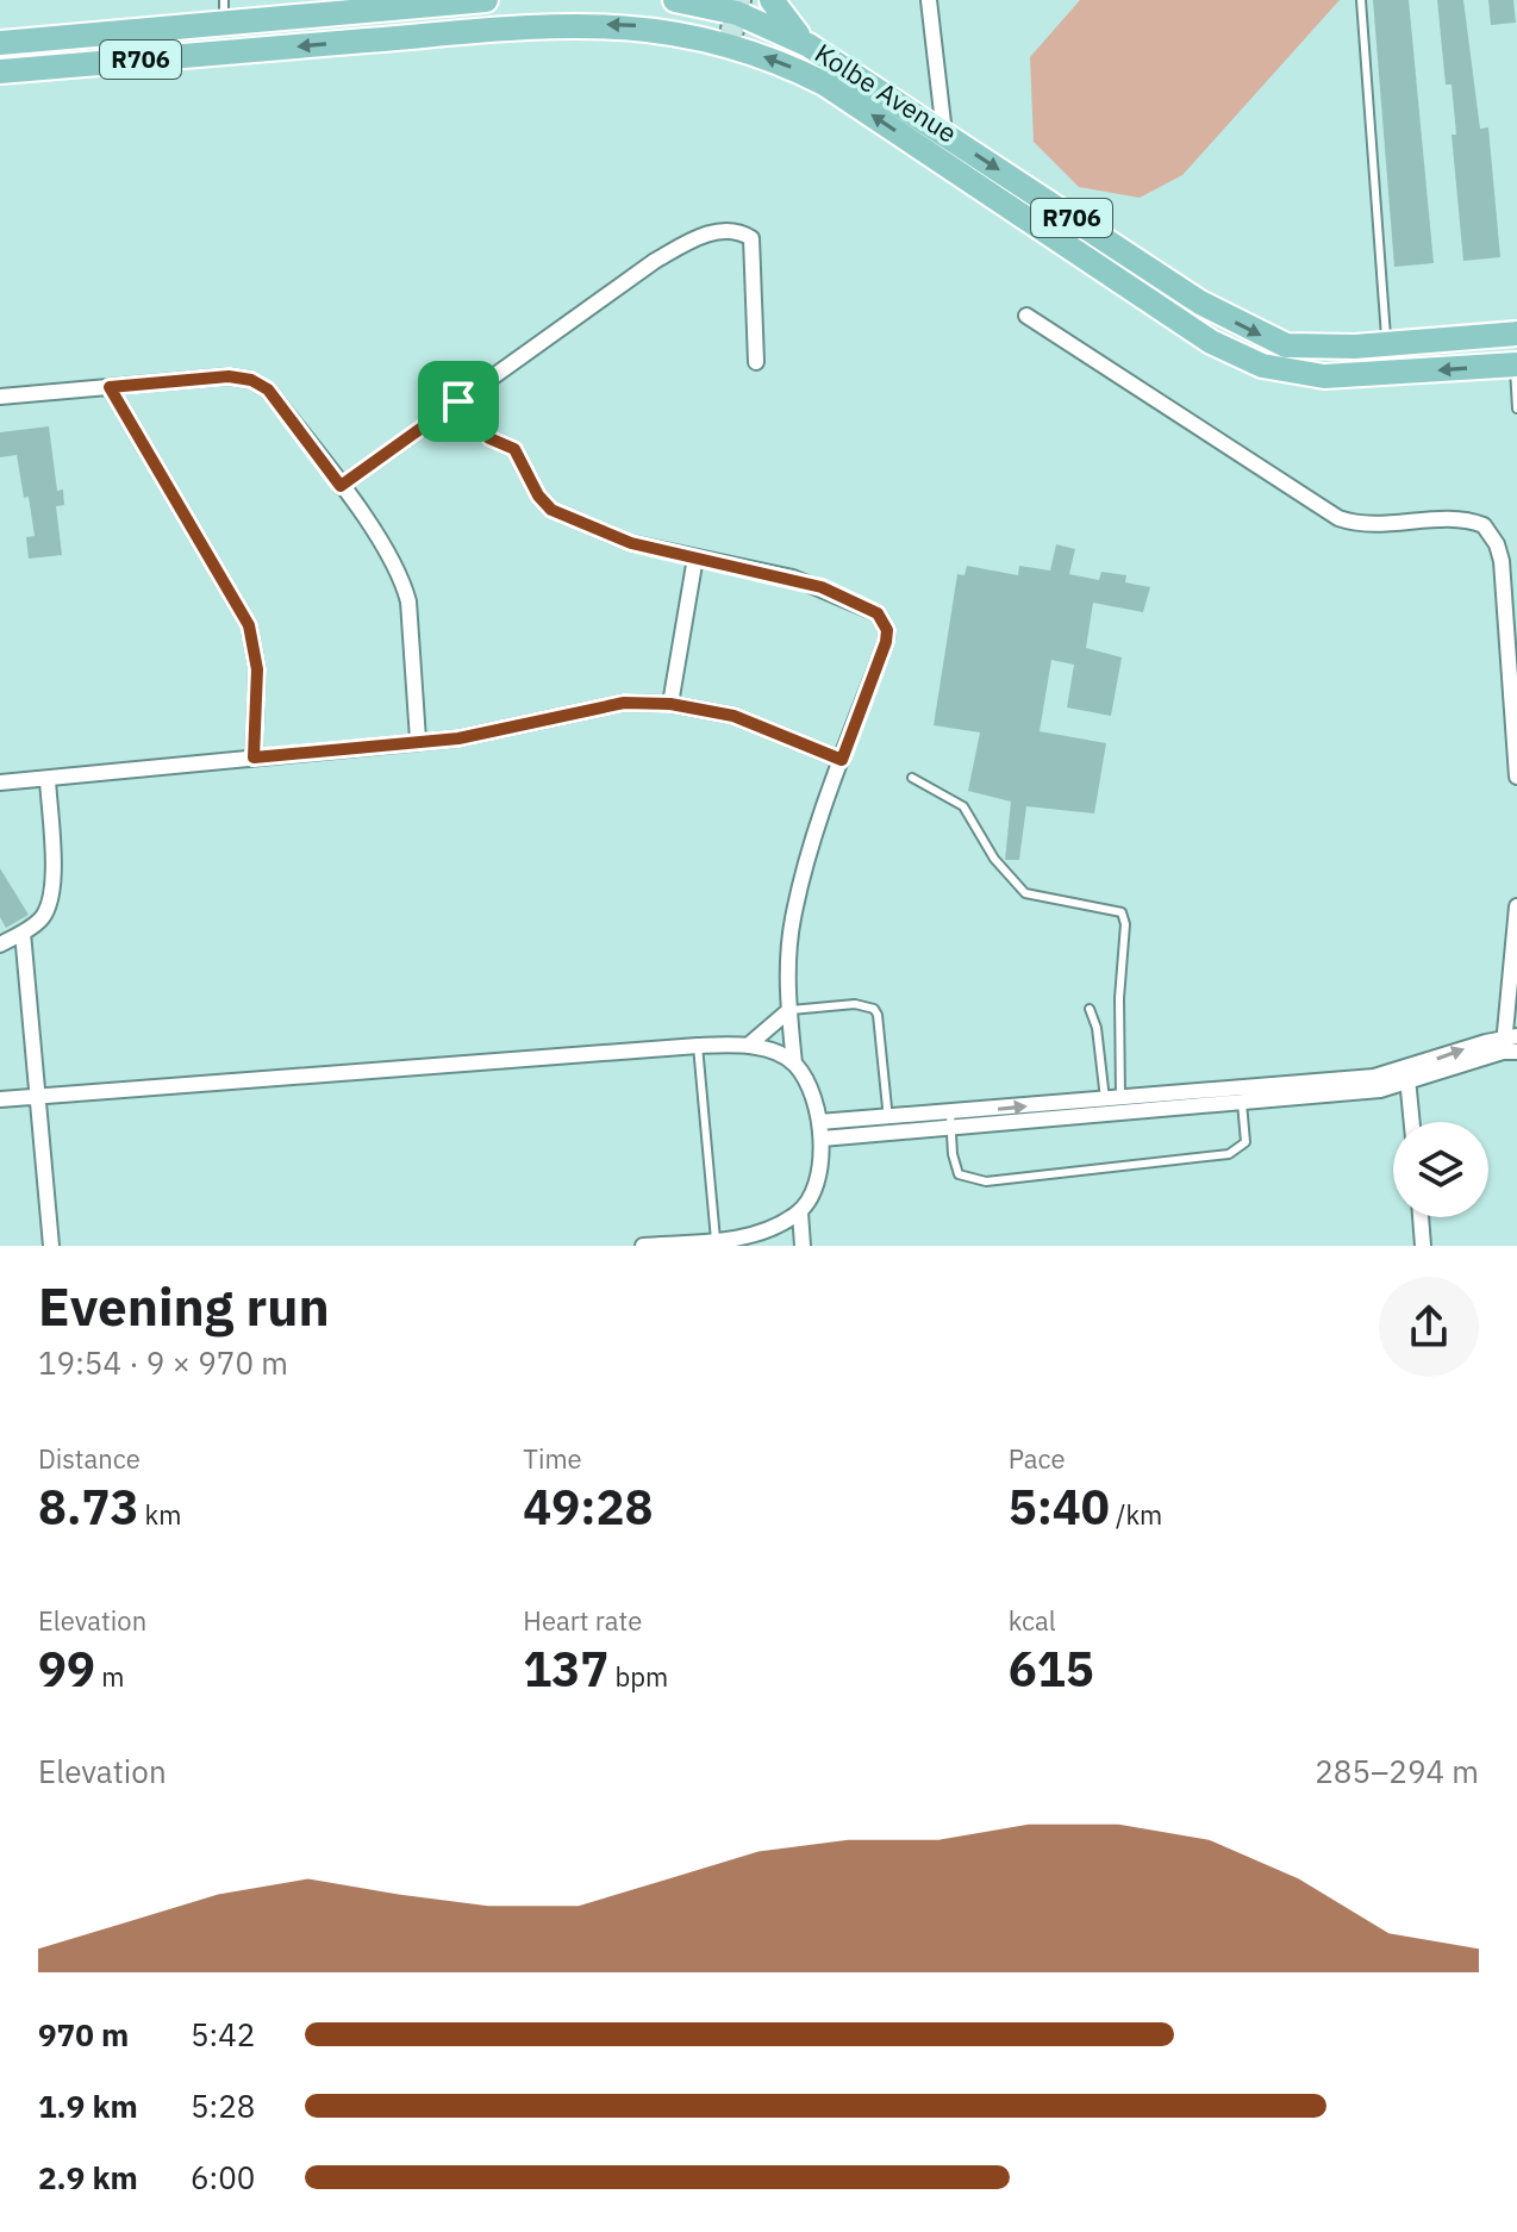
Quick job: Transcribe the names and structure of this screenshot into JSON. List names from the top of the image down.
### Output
{
  "streets": {
    "main road": ["R706", "Kolbe Avenue"]
  },
  "page": {
    "heading": ["Evening run", "19:54 · 9 × 970 m"],
    "stats": [
      ["Distance", "8.73 km"],
      ["Time", "49:28"],
      ["Pace", "5:40 /km"],
      ["Elevation", "99 m"],
      ["Heart rate", "137 bpm"],
      ["kcal", "615"]
    ],
    "chart": ["Elevation", "285–294 m"],
    "list": [
      {
        "name": "970 m",
        "note": "5:42"
      },
      {
        "name": "1.9 km",
        "note": "5:28"
      },
      {
        "name": "2.9 km",
        "note": "6:00"
      }
    ]
  }
}
